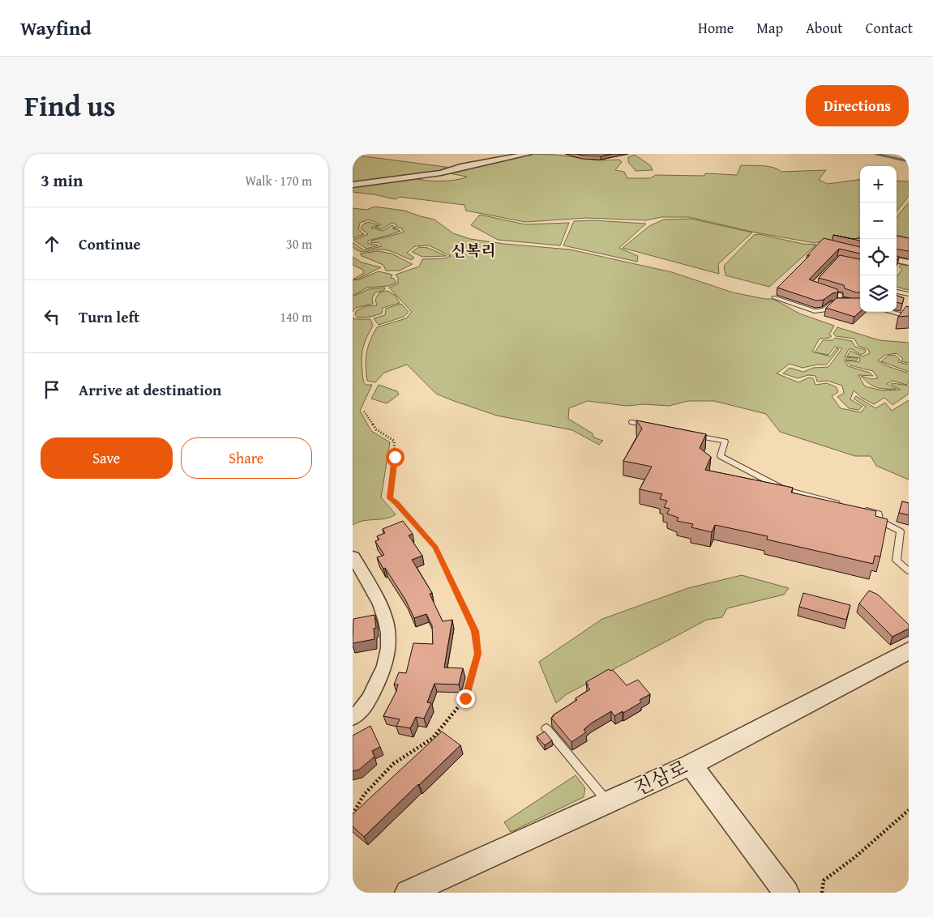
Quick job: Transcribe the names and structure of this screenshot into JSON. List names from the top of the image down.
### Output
{
  "streets": {
    "street": ["진삼로"]
  },
  "districts": ["신복리"],
  "page": {
    "header": "Wayfind",
    "nav": [
      "Home",
      "Map",
      "About",
      "Contact"
    ],
    "title": "Find us",
    "buttons": [
      "Directions",
      ["Save", "Share"]
    ],
    "heading": ["3 min", "Walk · 170 m"],
    "map_buttons": ["+", "−"],
    "list": [
      ["Continue", "30 m"],
      ["Turn left", "140 m"],
      "Arrive at destination"
    ]
  }
}
